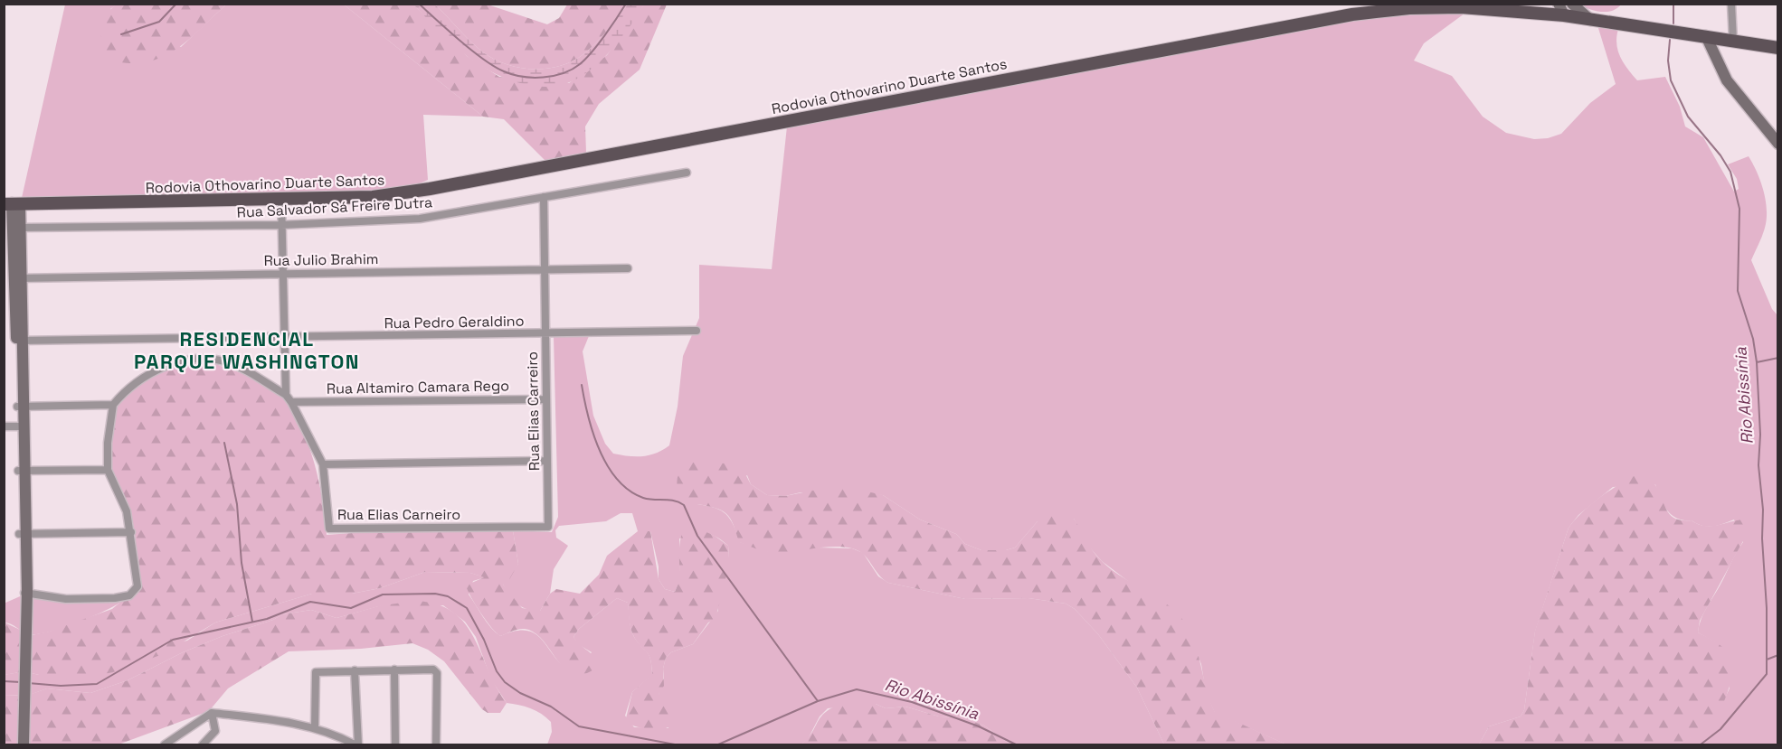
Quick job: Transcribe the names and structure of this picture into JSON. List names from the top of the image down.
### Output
{
  "streets": {
    "main road": ["Rodovia Othovarino Duarte Santos"],
    "street": [
      "Rua Salvador Sá Freire Dutra",
      "Rua Julio Brahim",
      "Rua Pedro Geraldino",
      "Rua Altamiro Camara Rego",
      "Rua Elias Carreiro",
      "Rua Elias Carneiro"
    ]
  },
  "crossings": [
    ["Rua Salvador Sá Freire Dutra", "Rua Elias Carreiro"],
    ["Rua Julio Brahim", "Rua Elias Carreiro"],
    ["Rua Pedro Geraldino", "Rua Elias Carreiro"],
    ["Rua Altamiro Camara Rego", "Rua Elias Carreiro"],
    ["Rua Altamiro Camara Rego", "Rua Elias Carneiro"],
    ["Rua Elias Carreiro", "Rua Elias Carneiro"]
  ],
  "districts": ["RESIDENCIAL PARQUE WASHINGTON"],
  "water": ["Rio Abissínia"]
}
